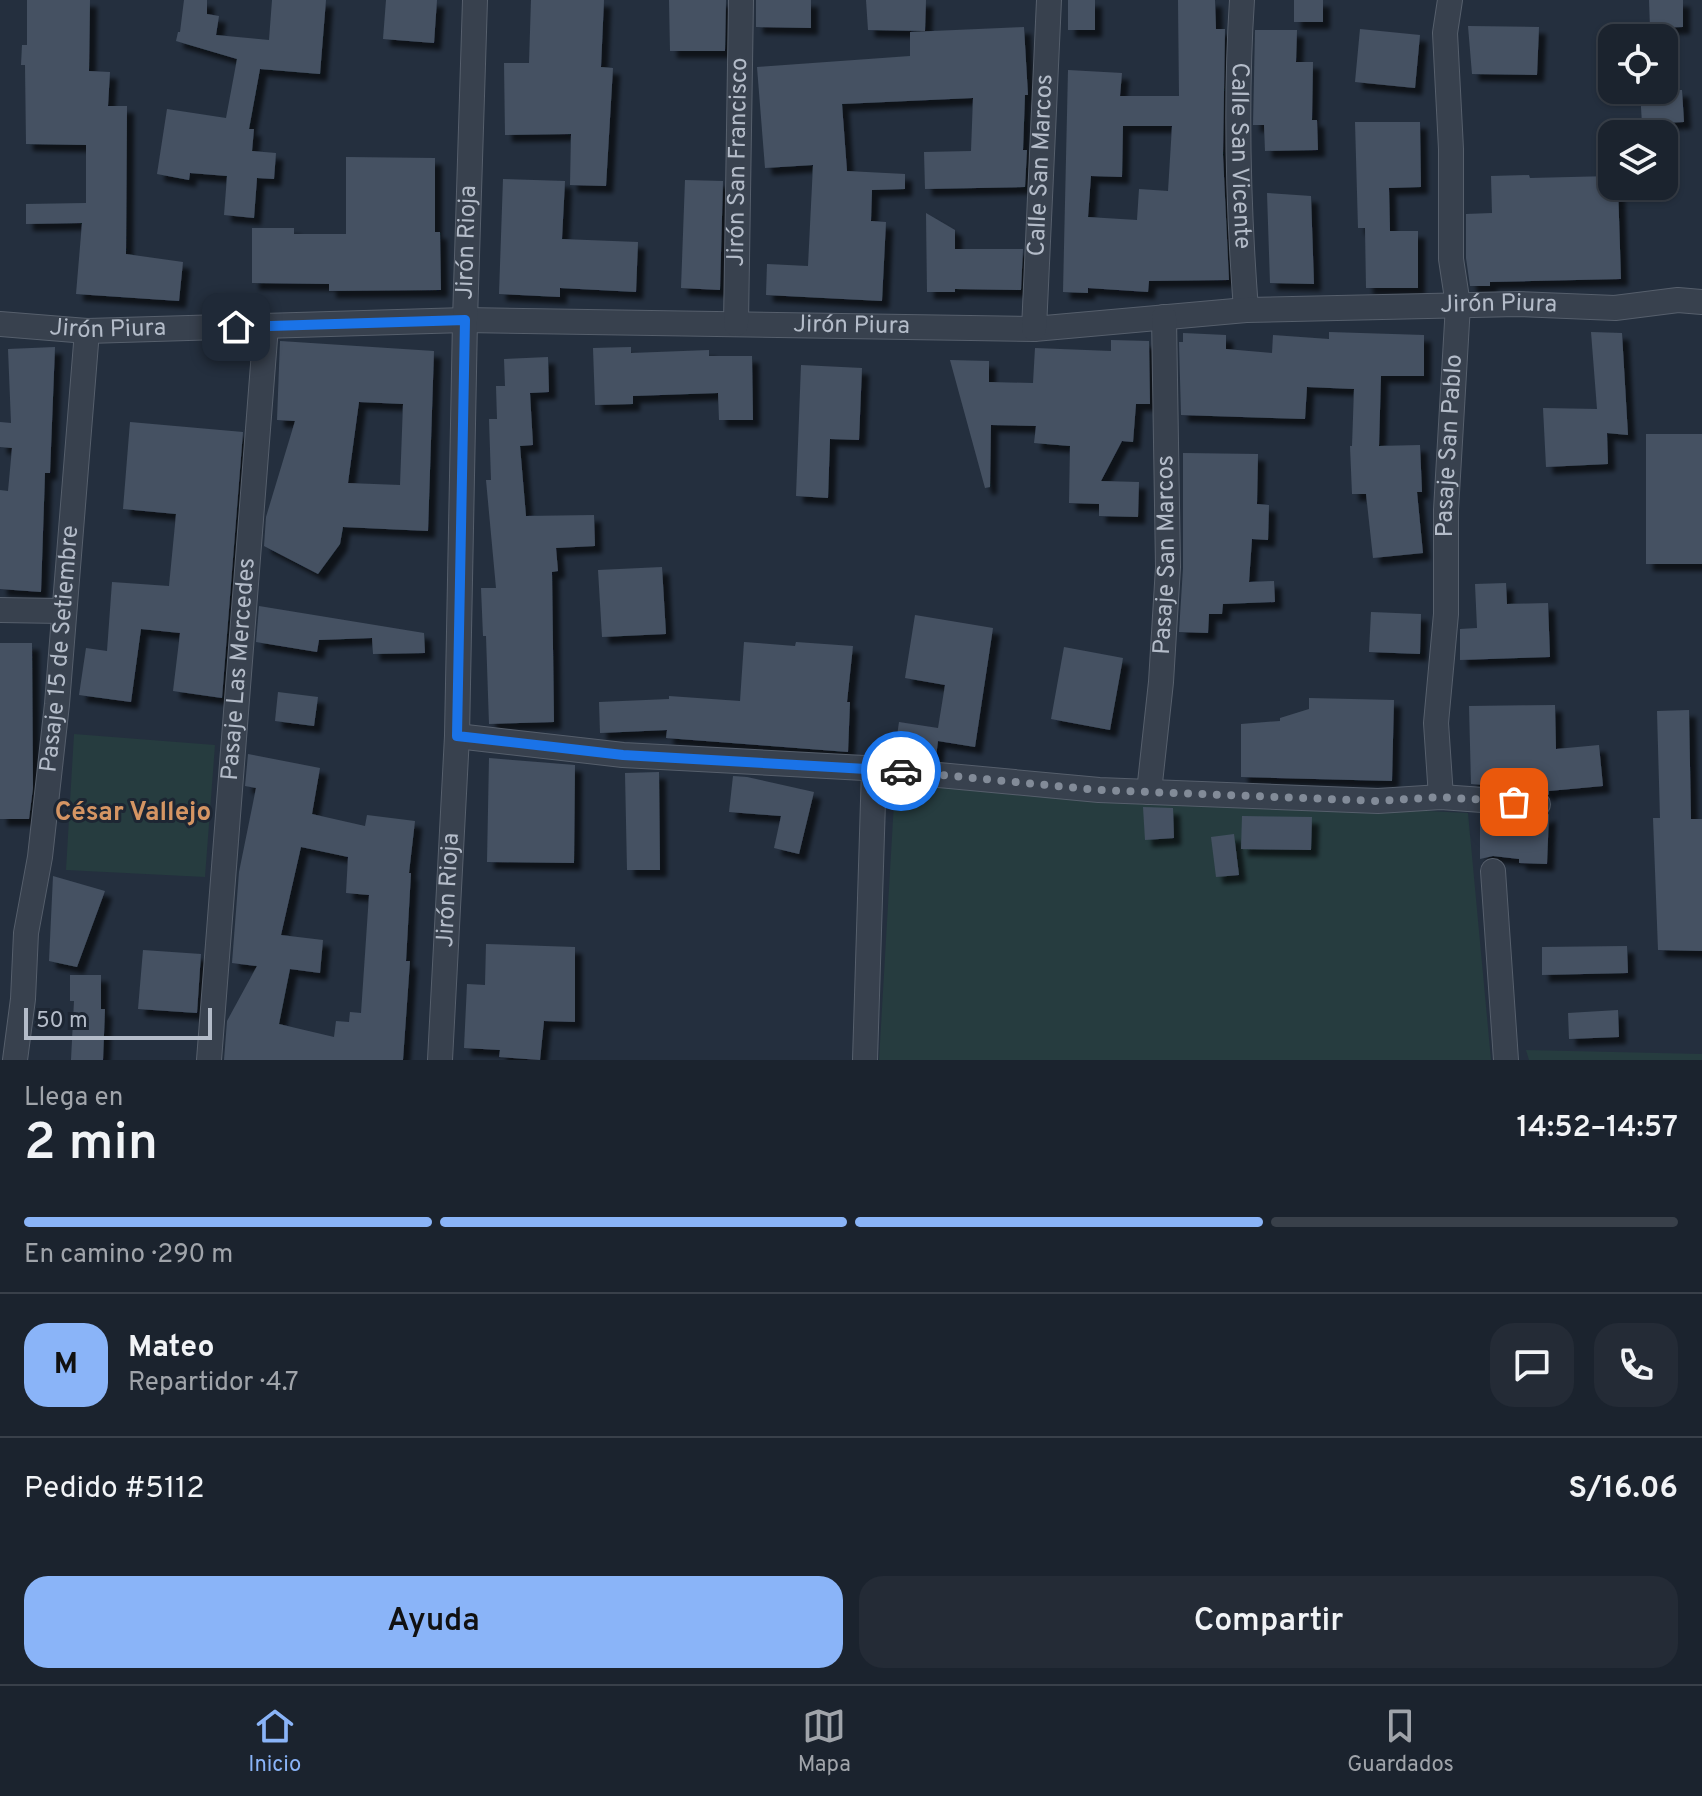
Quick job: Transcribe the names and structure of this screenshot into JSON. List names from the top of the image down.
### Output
{
  "streets": {
    "street": [
      "Calle San Vicente",
      "Jirón San Francisco",
      "Calle San Marcos",
      "Jirón Rioja",
      "Jirón Piura",
      "Pasaje San Pablo",
      "Pasaje San Marcos",
      "Pasaje 15 de Setiembre",
      "Pasaje Las Mercedes"
    ]
  },
  "crossings": [
    ["Calle San Vicente", "Jirón Piura"],
    ["Jirón San Francisco", "Jirón Piura"],
    ["Calle San Marcos", "Jirón Piura"],
    ["Jirón Rioja", "Jirón Piura"],
    ["Jirón Piura", "Pasaje San Pablo"],
    ["Jirón Piura", "Pasaje San Marcos"],
    ["Jirón Piura", "Pasaje 15 de Setiembre"],
    ["Jirón Piura", "Pasaje Las Mercedes"]
  ],
  "districts": ["César Vallejo"],
  "scale_bar": "50 m",
  "page": {
    "scale": "50 m",
    "heading": ["2 min", "Llega en", "14:52–14:57"],
    "panel": [
      "Mateo",
      "Repartidor · 4.7",
      "Pedido #5112",
      "S/16.06"
    ],
    "bar": "En camino · 290 m",
    "round": "M",
    "buttons": ["Ayuda", "Compartir"],
    "tabs": ["Inicio", "Mapa", "Guardados"]
  }
}
